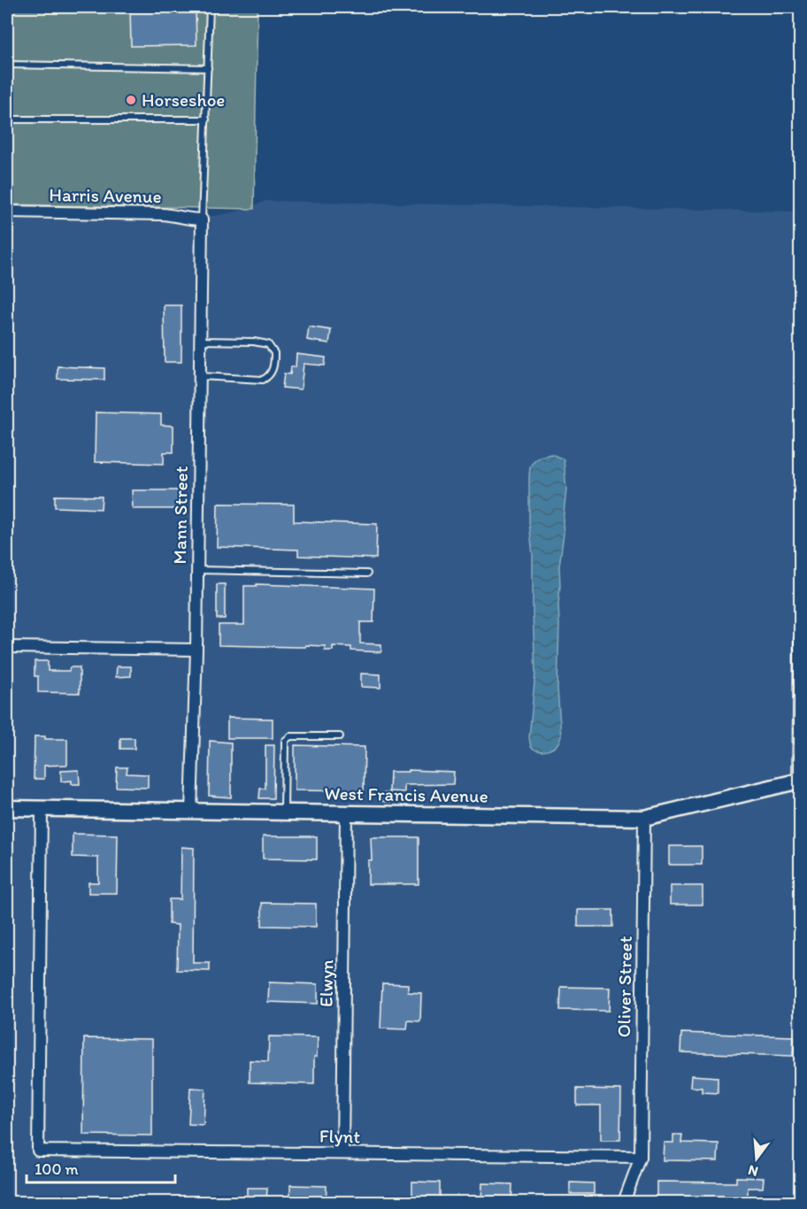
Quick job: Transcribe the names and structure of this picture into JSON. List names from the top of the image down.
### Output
{
  "streets": {
    "street": [
      "Harris Avenue",
      "Mann Street",
      "West Francis Avenue",
      "Elwyn",
      "Oliver Street",
      "Flynt"
    ]
  },
  "crossings": [
    ["Harris Avenue", "Mann Street"],
    ["Mann Street", "West Francis Avenue"],
    ["West Francis Avenue", "Elwyn"],
    ["West Francis Avenue", "Oliver Street"],
    ["West Francis Avenue", "Flynt"],
    ["Elwyn", "Flynt"],
    ["Oliver Street", "Flynt"]
  ],
  "places": ["Horseshoe"],
  "scale_bar": "100 m",
  "north": "bottom"
}
